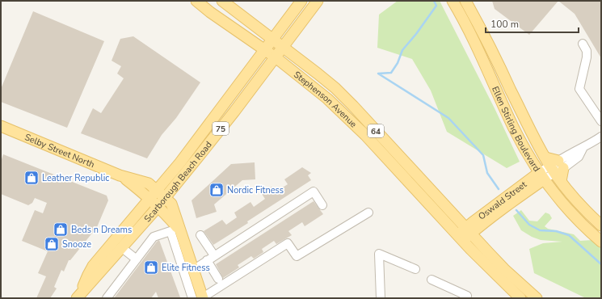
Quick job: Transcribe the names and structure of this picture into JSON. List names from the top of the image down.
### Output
{
  "streets": {
    "main road": [
      "Stephenson Avenue",
      "75",
      "Ellen Stirling Boulevard",
      "64",
      "Selby Street North",
      "Scarborough Beach Road",
      "Oswald Street"
    ]
  },
  "crossings": [
    ["Stephenson Avenue", "Scarborough Beach Road"],
    ["Stephenson Avenue", "Oswald Street"],
    ["Ellen Stirling Boulevard", "Oswald Street"],
    ["Selby Street North", "Scarborough Beach Road"]
  ],
  "places": {
    "shop": [
      "Leather Republic",
      "Nordic Fitness",
      "Beds n Dreams",
      "Snooze",
      "Elite Fitness"
    ]
  },
  "scale_bar": "100 m"
}
